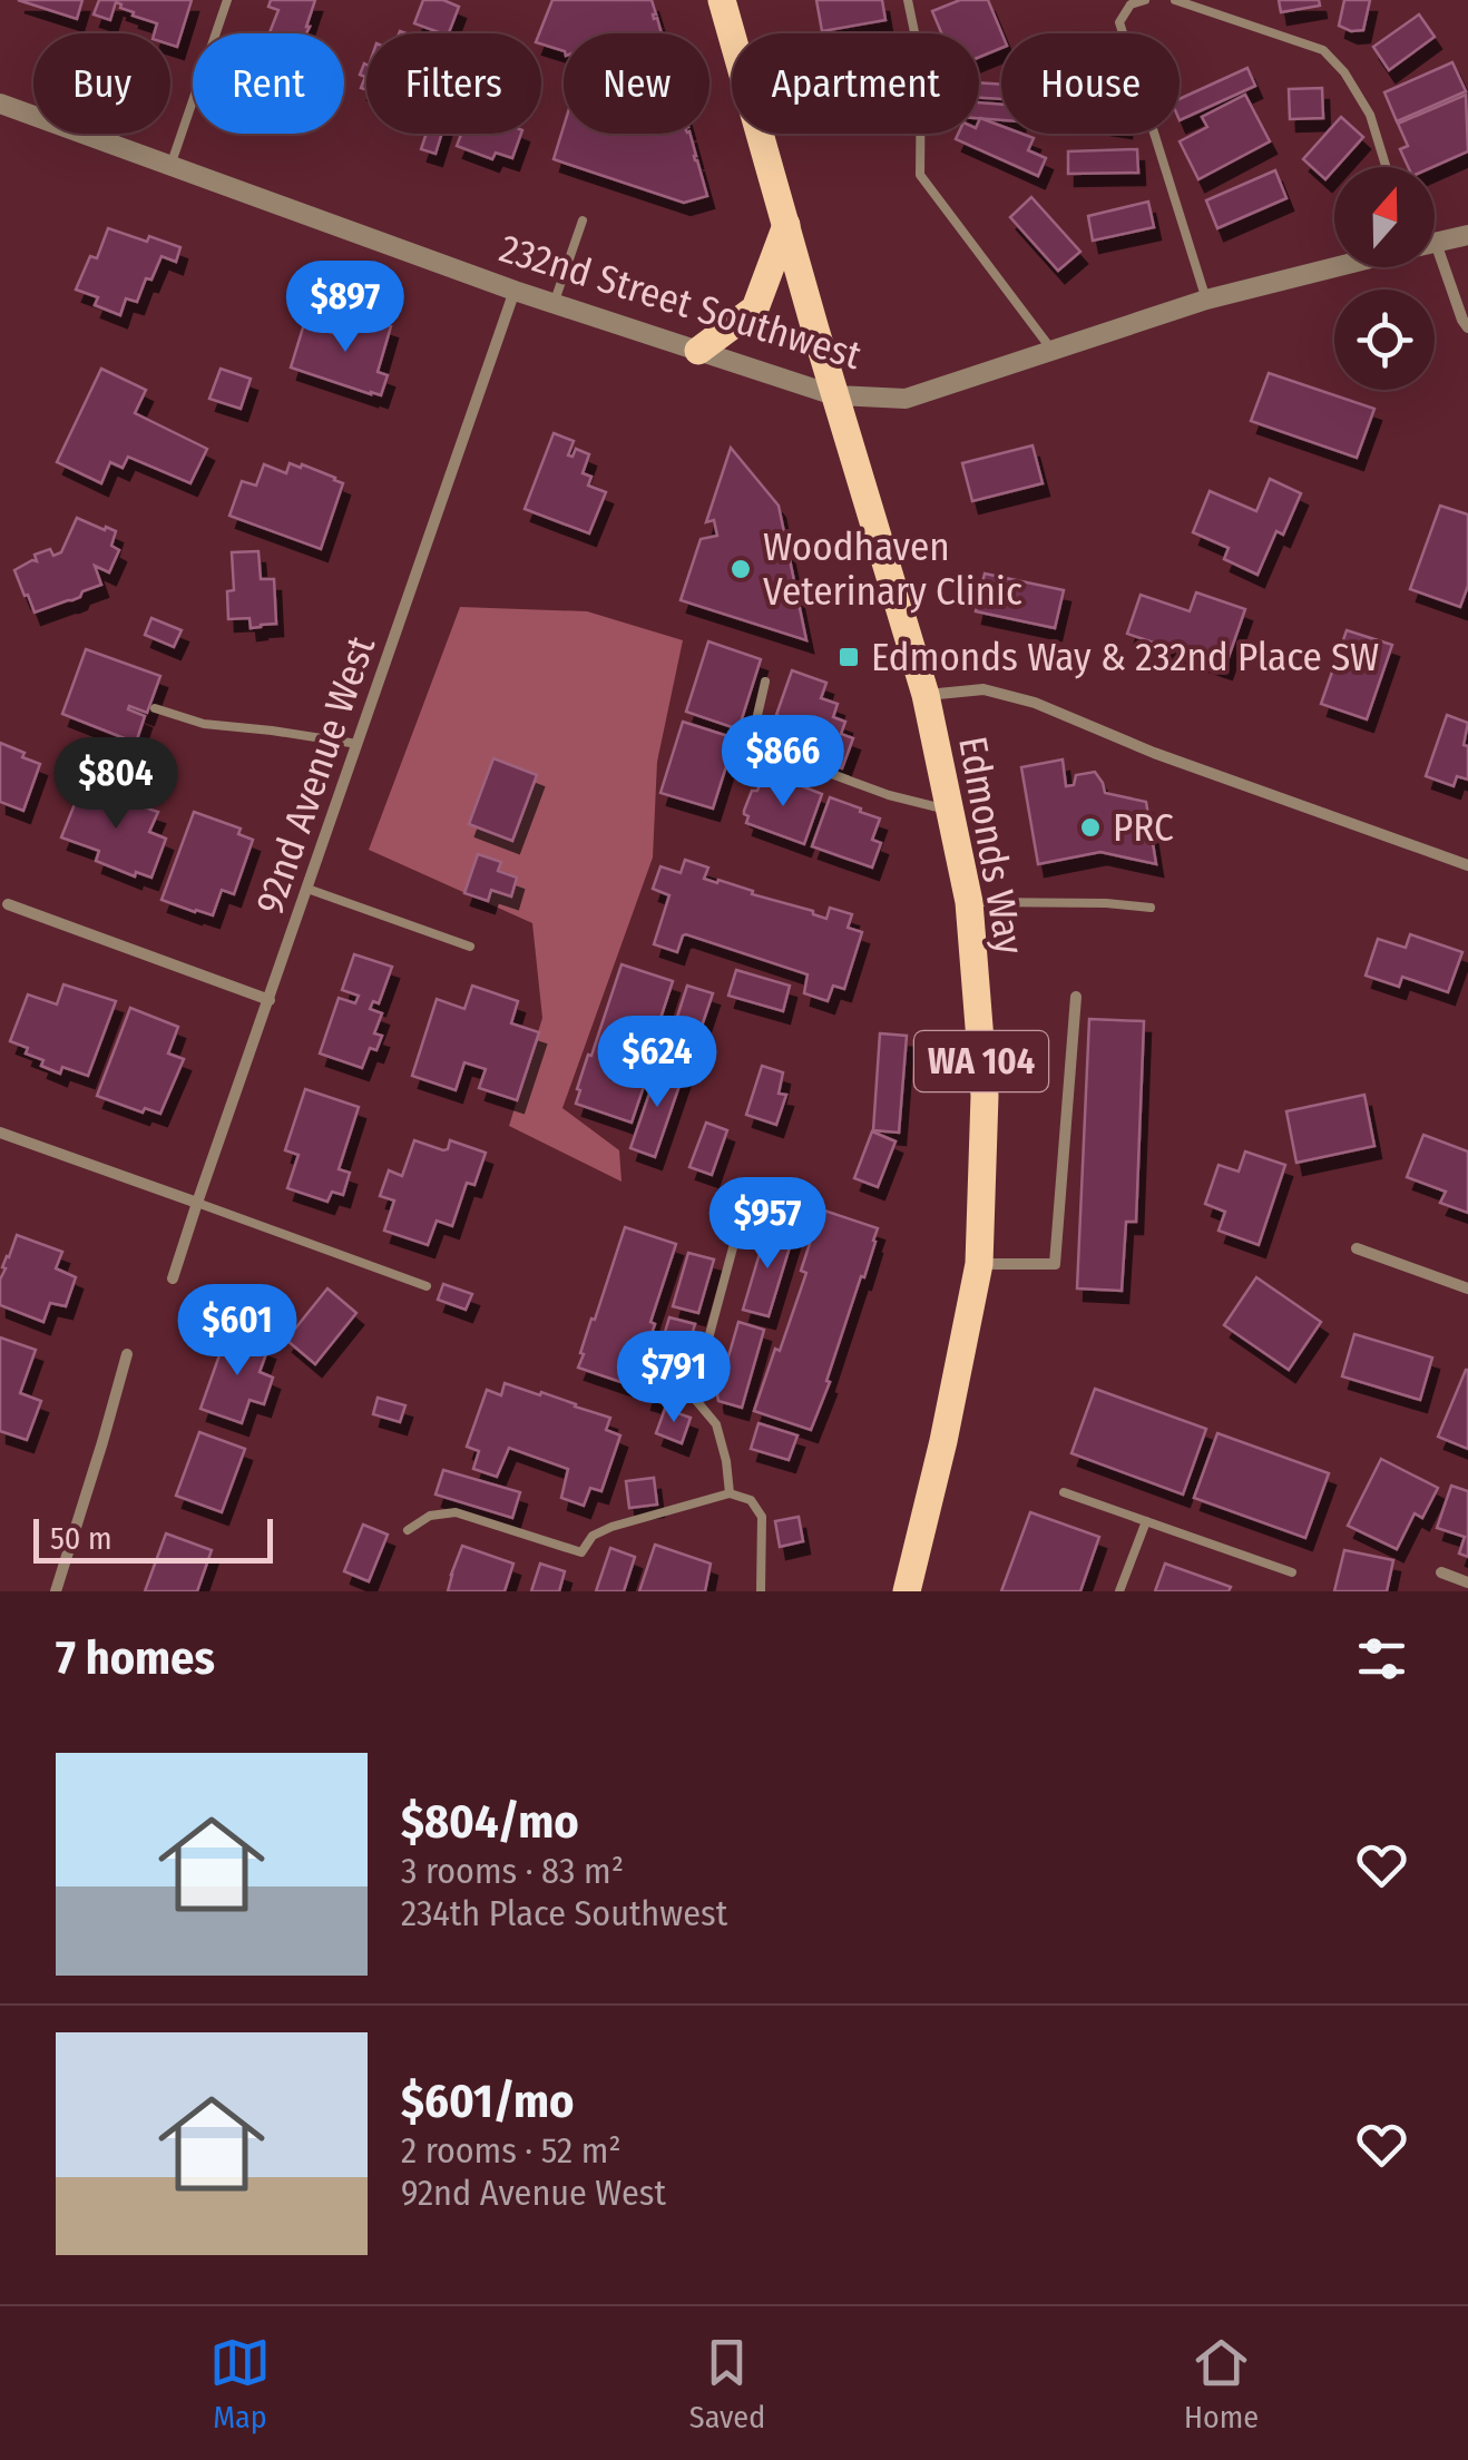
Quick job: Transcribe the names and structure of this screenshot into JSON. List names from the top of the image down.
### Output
{
  "streets": {
    "main road": ["Edmonds Way", "WA 104"],
    "street": ["232nd Street Southwest", "92nd Avenue West"]
  },
  "crossings": [
    ["232nd Street Southwest", "92nd Avenue West"],
    ["232nd Street Southwest", "Edmonds Way"]
  ],
  "places": {
    "other": ["Woodhaven Veterinary Clinic", "PRC"],
    "transit": ["Edmonds Way & 232nd Place SW"]
  },
  "scale_bar": "50 m",
  "north": "top",
  "page": {
    "chip": [
      "Buy",
      "Rent",
      "Filters",
      "New",
      "Apartment",
      "House"
    ],
    "price": [
      "$897",
      "$866",
      "$804",
      "$624",
      "$957",
      "$601",
      "$791"
    ],
    "scale": "50 m",
    "heading": "7 homes",
    "list": [
      {
        "name": "$804/mo",
        "note": "3 rooms · 83 m² · 234th Place Southwest"
      },
      {
        "name": "$601/mo",
        "note": "2 rooms · 52 m² · 92nd Avenue West"
      }
    ],
    "tabs": ["Map", "Saved", "Home"]
  }
}
